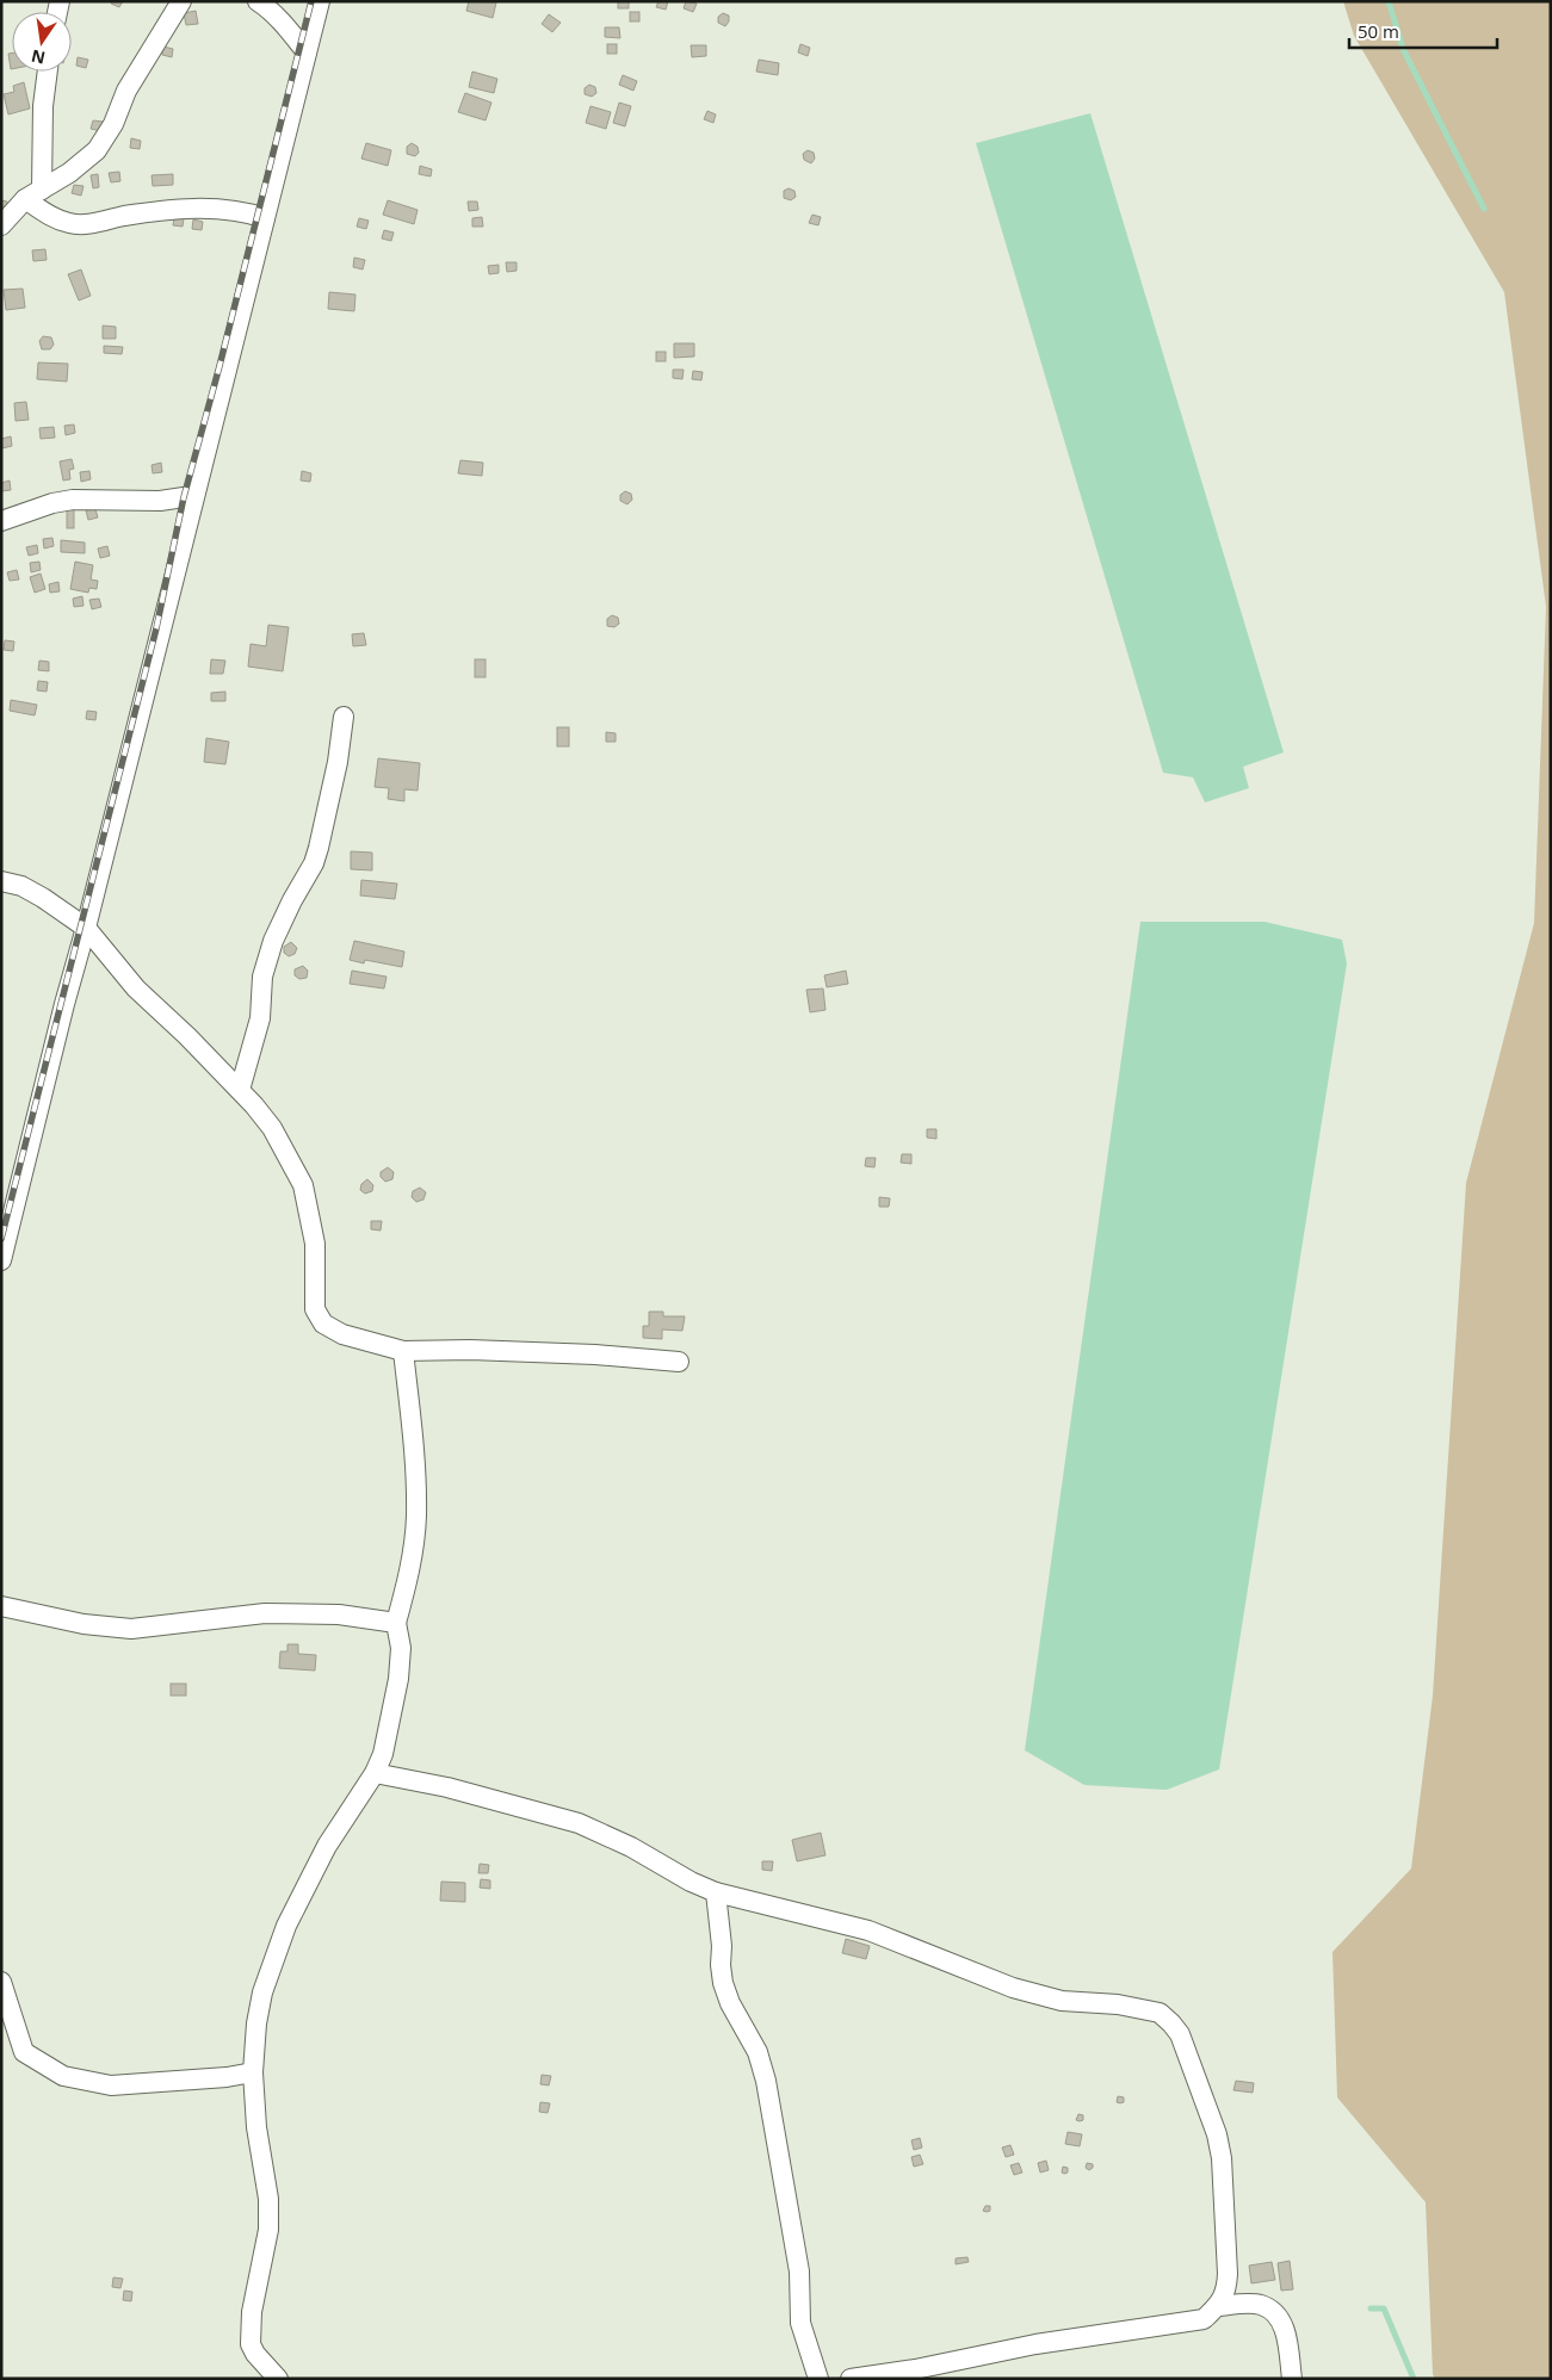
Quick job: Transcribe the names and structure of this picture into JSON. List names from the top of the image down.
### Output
{
  "scale_bar": "50 m",
  "north": "bottom"
}
